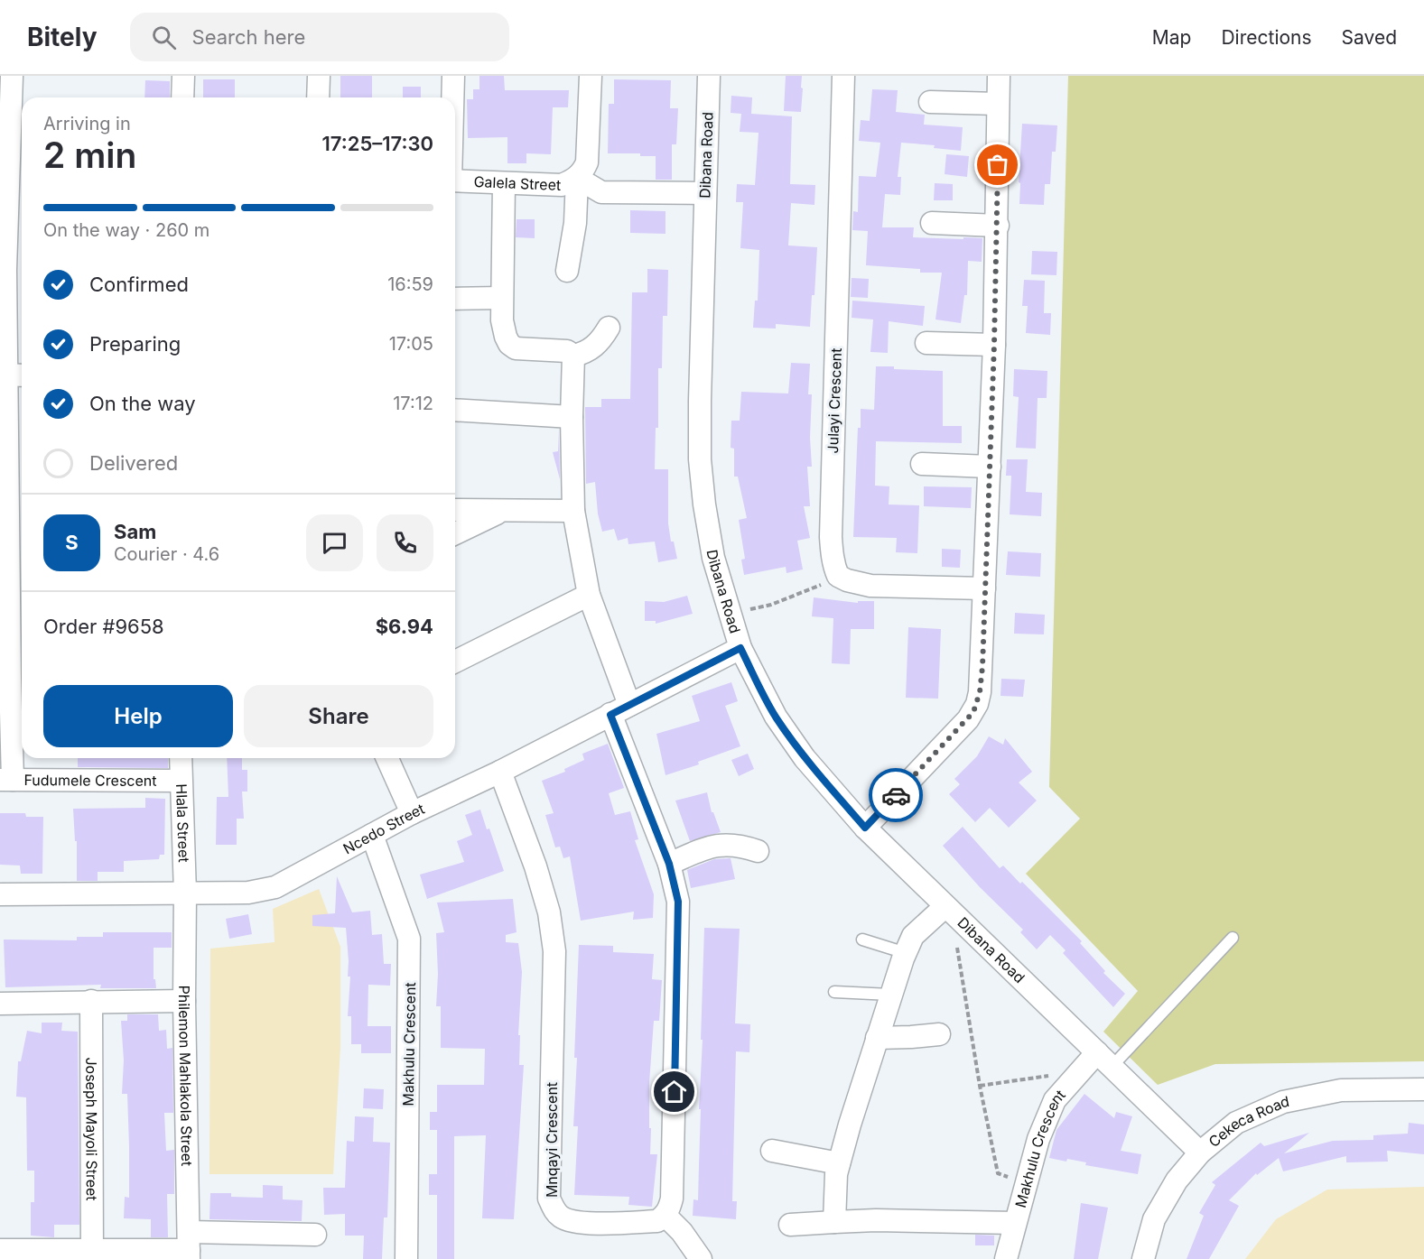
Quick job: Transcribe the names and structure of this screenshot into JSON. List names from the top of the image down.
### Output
{
  "streets": {
    "street": [
      "Dibana Road",
      "Galela Street",
      "Julayi Crescent",
      "Fudumele Crescent",
      "Hlala Street",
      "Ncedo Street",
      "Makhulu Crescent",
      "Philemon Mahlakola Street",
      "Cekeca Road",
      "Joseph Mayoli Street",
      "Mnqayi Crescent"
    ]
  },
  "crossings": [
    ["Dibana Road", "Ncedo Street"],
    ["Dibana Road", "Makhulu Crescent"],
    ["Dibana Road", "Cekeca Road"],
    ["Fudumele Crescent", "Hlala Street"],
    ["Hlala Street", "Ncedo Street"],
    ["Hlala Street", "Philemon Mahlakola Street"],
    ["Ncedo Street", "Makhulu Crescent"],
    ["Ncedo Street", "Philemon Mahlakola Street"],
    ["Ncedo Street", "Mnqayi Crescent"]
  ],
  "page": {
    "header": "Bitely",
    "search": "Search here",
    "nav": ["Map", "Directions", "Saved"],
    "heading": ["2 min", "Arriving in", "17:25–17:30"],
    "panel": [
      "Sam",
      "Courier · 4.6",
      "Order #9658",
      "$6.94"
    ],
    "bar": "On the way · 260 m",
    "list": [
      ["Confirmed", "16:59"],
      ["Preparing", "17:05"],
      ["On the way", "17:12"],
      "Delivered"
    ],
    "round": "S",
    "buttons": ["Help", "Share"]
  }
}
